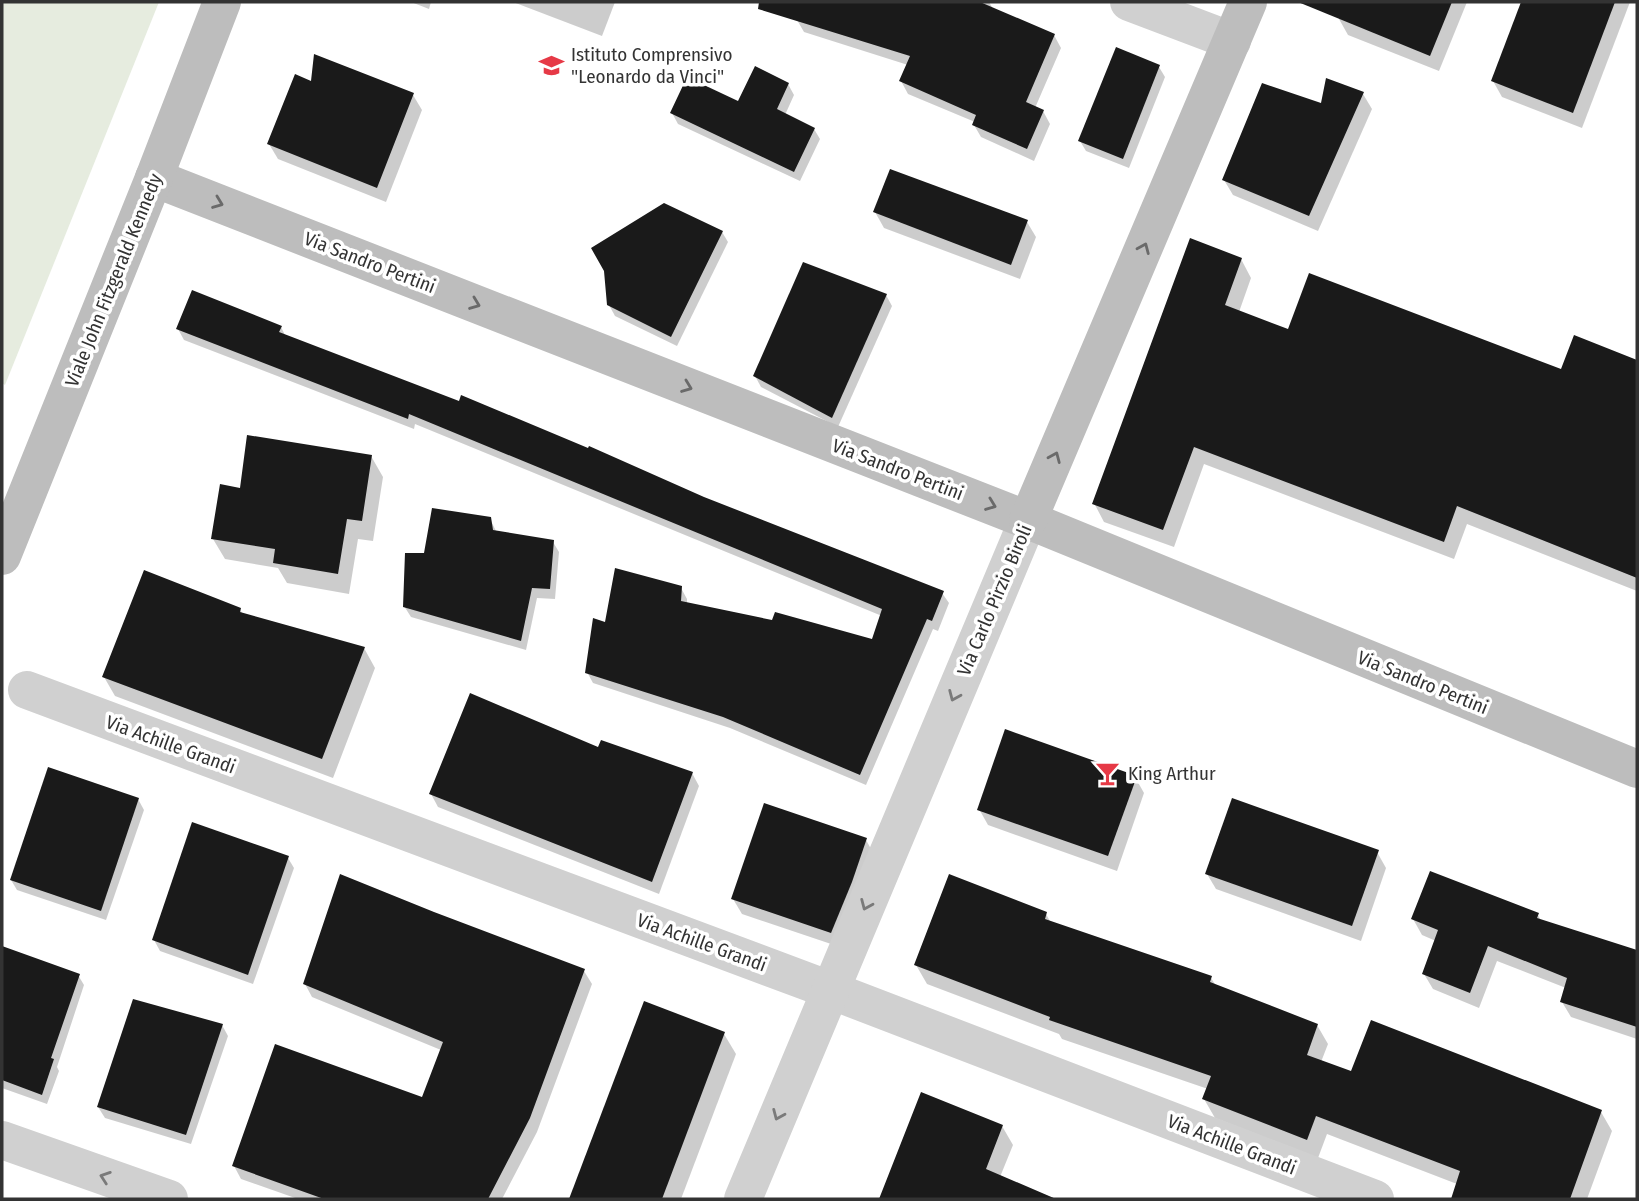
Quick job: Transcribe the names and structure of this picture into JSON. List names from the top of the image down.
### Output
{
  "streets": {
    "street": [
      "Via Sandro Pertini",
      "Viale John Fitzgerald Kennedy",
      "Via Carlo Pirzio Biroli",
      "Via Achille Grandi"
    ]
  },
  "crossings": [
    ["Via Sandro Pertini", "Viale John Fitzgerald Kennedy"],
    ["Via Sandro Pertini", "Via Carlo Pirzio Biroli"],
    ["Via Carlo Pirzio Biroli", "Via Achille Grandi"]
  ],
  "one_way": ["Via Sandro Pertini"],
  "places": {
    "school or university": ["Istituto Comprensivo \"Leonardo da Vinci\""],
    "bar": ["King Arthur"]
  }
}
